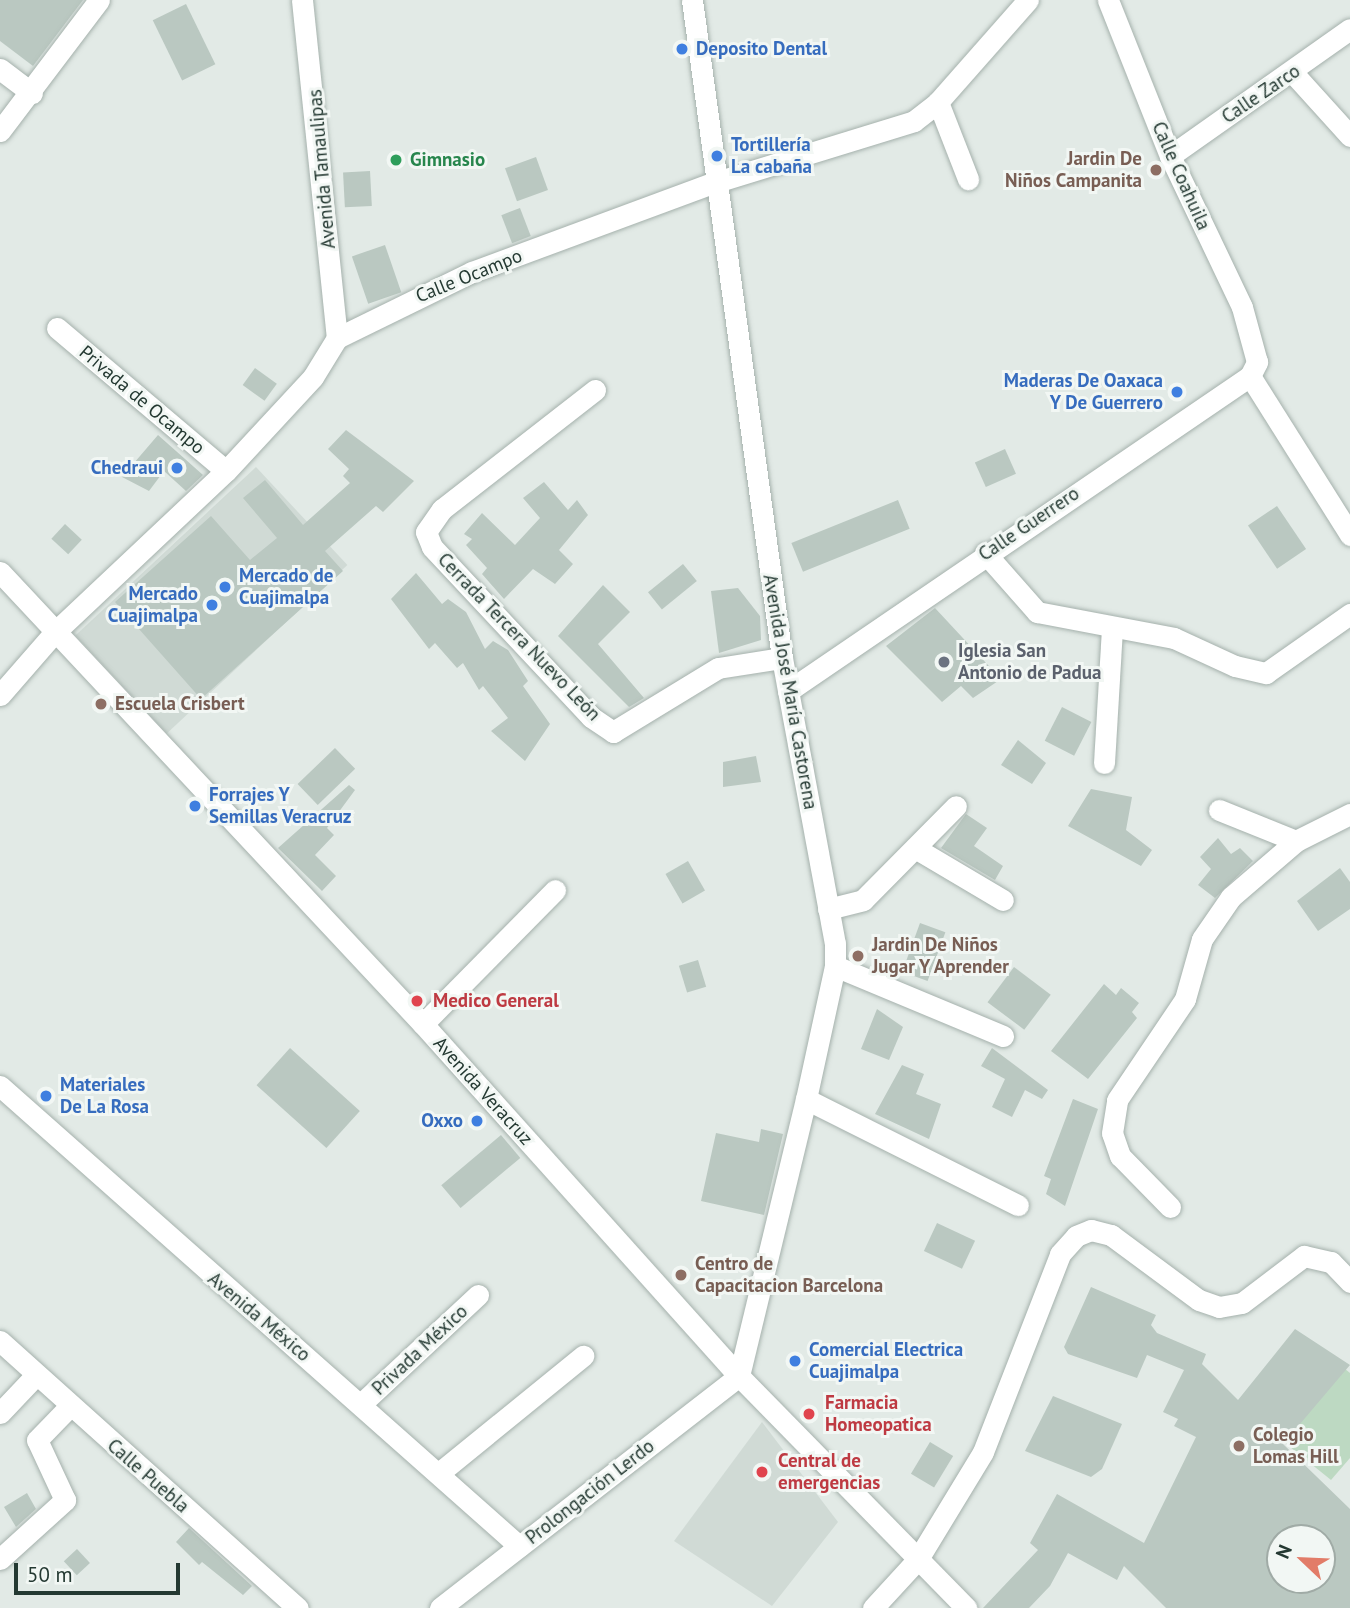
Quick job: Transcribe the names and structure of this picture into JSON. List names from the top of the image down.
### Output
{
  "streets": {
    "street": [
      "Calle Zarco",
      "Avenida Tamaulipas",
      "Calle Coahuila",
      "Calle Ocampo",
      "Privada de Ocampo",
      "Calle Guerrero",
      "Cerrada Tercera Nuevo León",
      "Avenida José María Castorena",
      "Avenida Veracruz",
      "Avenida México",
      "Privada México",
      "Calle Puebla",
      "Prolongación Lerdo"
    ]
  },
  "crossings": [
    ["Calle Zarco", "Calle Coahuila"],
    ["Avenida Tamaulipas", "Calle Ocampo"],
    ["Calle Coahuila", "Calle Guerrero"],
    ["Calle Ocampo", "Avenida José María Castorena"],
    ["Calle Guerrero", "Avenida José María Castorena"],
    ["Cerrada Tercera Nuevo León", "Avenida José María Castorena"],
    ["Avenida José María Castorena", "Avenida Veracruz"],
    ["Avenida José María Castorena", "Prolongación Lerdo"],
    ["Avenida Veracruz", "Prolongación Lerdo"],
    ["Avenida México", "Privada México"],
    ["Avenida México", "Prolongación Lerdo"]
  ],
  "places": [
    "Deposito Dental",
    "Tortillería La cabaña",
    "Gimnasio",
    "Jardin De Niños Campanita",
    "Maderas De Oaxaca Y De Guerrero",
    "Chedraui",
    "Mercado de Cuajimalpa",
    "Mercado Cuajimalpa",
    "Iglesia San Antonio de Padua",
    "Escuela Crisbert",
    "Forrajes Y Semillas Veracruz",
    "Jardin De Niños Jugar Y Aprender",
    "Medico General",
    "Materiales De La Rosa",
    "Oxxo",
    "Centro de Capacitacion Barcelona",
    "Comercial Electrica Cuajimalpa",
    "Farmacia Homeopatica",
    "Colegio Lomas Hill",
    "Central de emergencias"
  ],
  "scale_bar": "50 m",
  "north": "top left"
}
